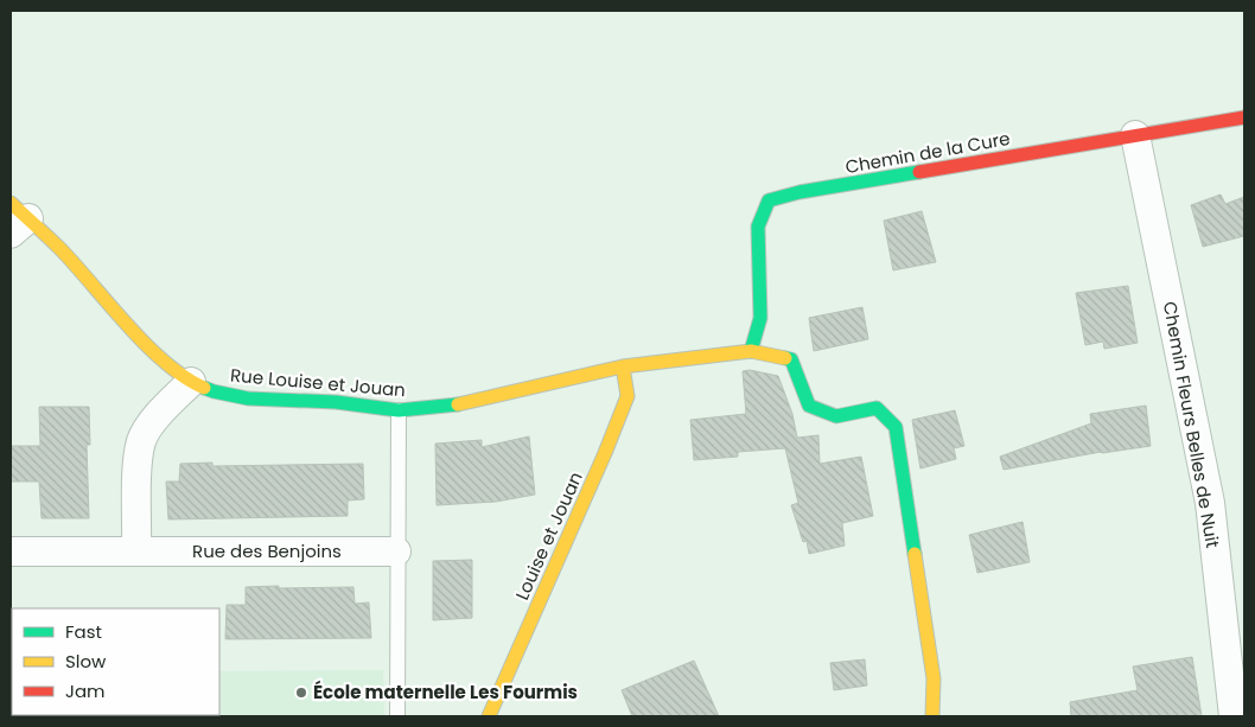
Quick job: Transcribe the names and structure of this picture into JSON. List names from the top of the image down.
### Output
{
  "streets": {
    "street": [
      "Chemin de la Cure",
      "Rue Louise et Jouan",
      "Chemin Fleurs Belles de Nuit",
      "Louise et Jouan",
      "Rue des Benjoins"
    ]
  },
  "crossings": [
    ["Chemin de la Cure", "Chemin Fleurs Belles de Nuit"],
    ["Rue Louise et Jouan", "Louise et Jouan"]
  ],
  "places": ["École maternelle Les Fourmis"],
  "legend": ["Fast", "Slow", "Jam"]
}
